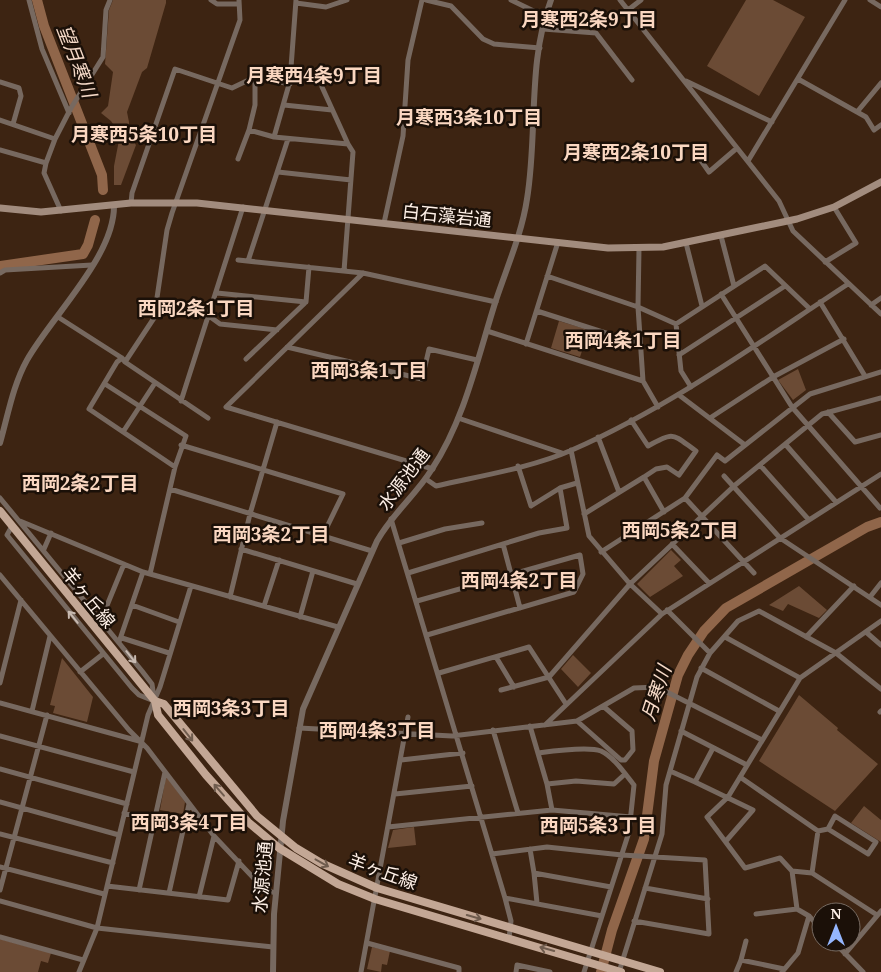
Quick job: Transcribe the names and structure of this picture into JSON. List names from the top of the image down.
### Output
{
  "streets": {
    "main road": ["白石藻岩通", "羊ヶ丘線"],
    "street": ["水源池通"]
  },
  "crossings": [
    ["白石藻岩通", "水源池通"],
    ["水源池通", "羊ヶ丘線"]
  ],
  "districts": [
    "月寒西2条9丁目",
    "月寒西4条9丁目",
    "月寒西3条10丁目",
    "月寒西5条10丁目",
    "月寒西2条10丁目",
    "西岡2条1丁目",
    "西岡4条1丁目",
    "西岡3条1丁目",
    "西岡2条2丁目",
    "西岡5条2丁目",
    "西岡3条2丁目",
    "西岡4条2丁目",
    "西岡3条3丁目",
    "西岡4条3丁目",
    "西岡3条4丁目",
    "西岡5条3丁目"
  ],
  "water": ["望月寒川", "月寒川"],
  "north": "top"
}
